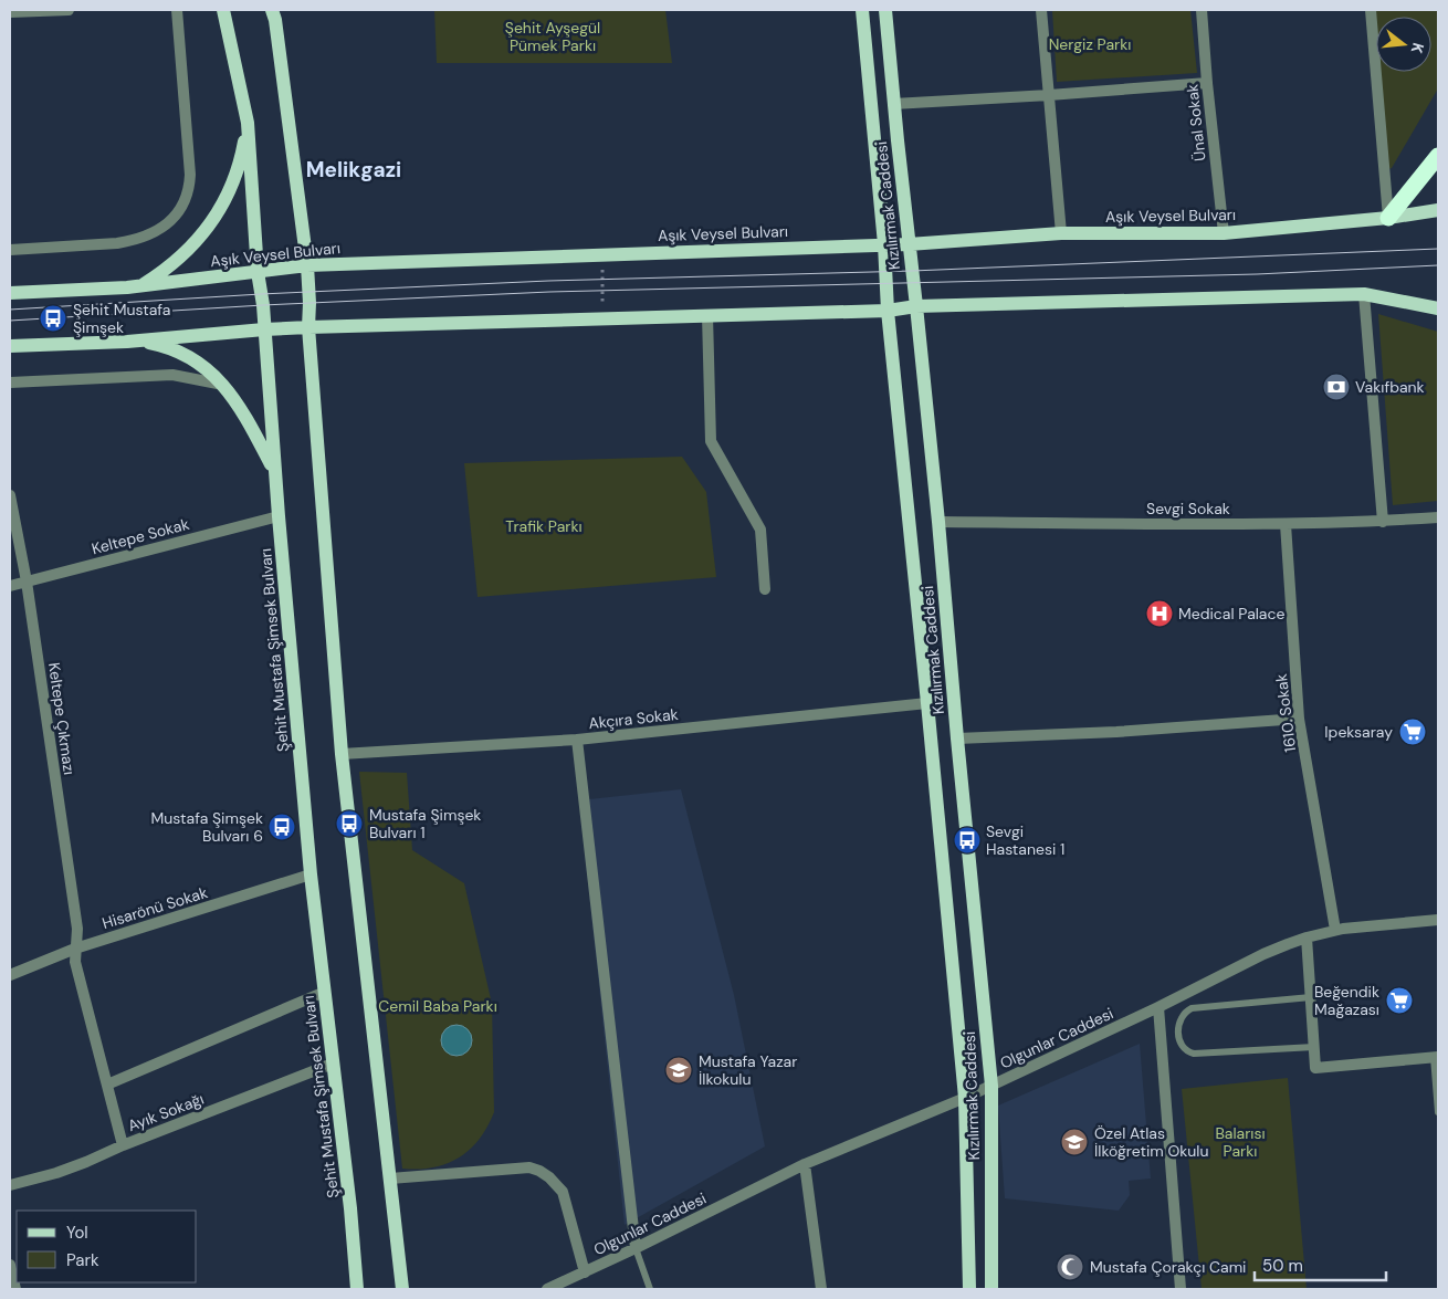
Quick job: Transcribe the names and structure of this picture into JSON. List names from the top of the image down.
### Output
{
  "streets": {
    "main road": ["Kızılırmak Caddesi", "Aşık Veysel Bulvarı", "Şehit Mustafa Şimsek Bulvarı"],
    "street": [
      "Ünal Sokak",
      "Sevgi Sokak",
      "Keltepe Sokak",
      "1610. Sokak",
      "Keltepe Çıkmazı",
      "Akçıra Sokak",
      "Hisarönü Sokak",
      "Olgunlar Caddesi",
      "Ayık Sokağı"
    ]
  },
  "crossings": [
    ["Ünal Sokak", "Aşık Veysel Bulvarı"],
    ["Kızılırmak Caddesi", "Aşık Veysel Bulvarı"],
    ["Kızılırmak Caddesi", "Sevgi Sokak"],
    ["Kızılırmak Caddesi", "Akçıra Sokak"],
    ["Kızılırmak Caddesi", "Olgunlar Caddesi"],
    ["Aşık Veysel Bulvarı", "Şehit Mustafa Şimsek Bulvarı"],
    ["Sevgi Sokak", "1610. Sokak"],
    ["Keltepe Sokak", "Şehit Mustafa Şimsek Bulvarı"],
    ["Keltepe Sokak", "Keltepe Çıkmazı"],
    ["Şehit Mustafa Şimsek Bulvarı", "Hisarönü Sokak"],
    ["Şehit Mustafa Şimsek Bulvarı", "Ayık Sokağı"],
    ["1610. Sokak", "Olgunlar Caddesi"],
    ["Keltepe Çıkmazı", "Hisarönü Sokak"],
    ["Keltepe Çıkmazı", "Ayık Sokağı"]
  ],
  "districts": ["Melikgazi"],
  "parks": [
    "Şehit Ayşegül Pümek Parkı",
    "Nergiz Parkı",
    "Trafik Parkı",
    "Cemil Baba Parkı",
    "Balarısı Parkı"
  ],
  "places": {
    "bus stop": [
      "Şehit Mustafa Şimşek",
      "Mustafa Şimşek Bulvarı 1",
      "Mustafa Şimşek Bulvarı 6",
      "Sevgi Hastanesi 1"
    ],
    "bank": ["Vakıfbank"],
    "hospital": ["Medical Palace"],
    "supermarket": ["Ipeksaray", "Beğendik Mağazası"],
    "school or university": ["Mustafa Yazar İlkokulu", "Özel Atlas İlköğretim Okulu"],
    "mosque": ["Mustafa Çorakçı Cami"]
  },
  "legend": ["Yol", "Park"],
  "scale_bar": "50 m",
  "north": "right"
}
